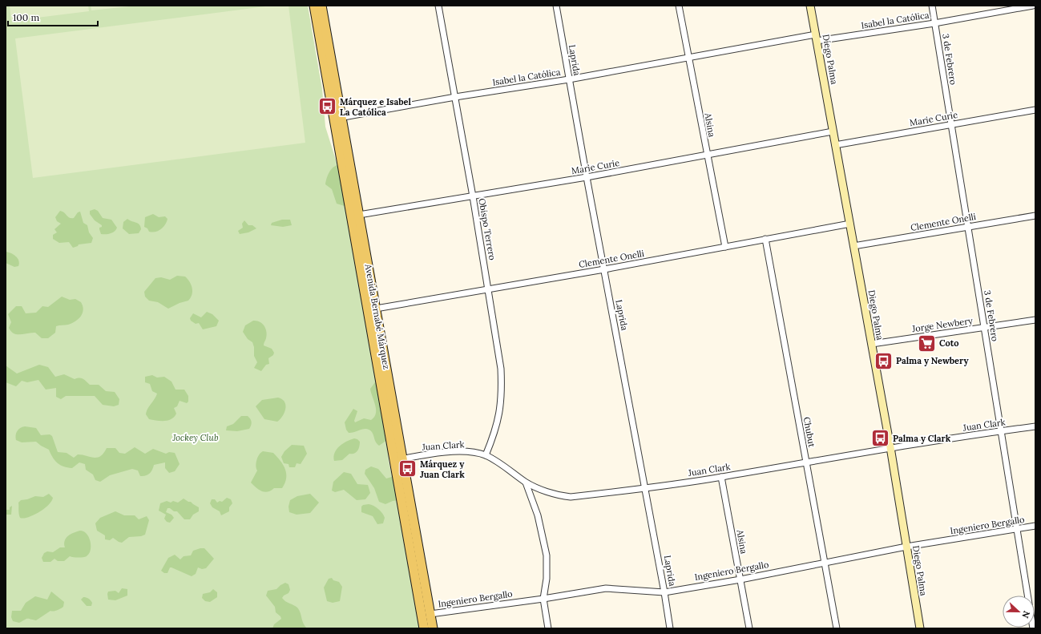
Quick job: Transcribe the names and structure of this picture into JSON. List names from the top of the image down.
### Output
{
  "streets": {
    "main road": ["Diego Palma", "Avenida Bernabé Márquez"],
    "street": [
      "Isabel la Católica",
      "3 de Febrero",
      "Laprida",
      "Marie Curie",
      "Alsina",
      "Clemente Onelli",
      "Obispo Terrero",
      "Jorge Newbery",
      "Juan Clark",
      "Chubut",
      "Ingeniero Bergallo"
    ]
  },
  "crossings": [
    ["Isabel la Católica", "Diego Palma"],
    ["Isabel la Católica", "3 de Febrero"],
    ["Isabel la Católica", "Laprida"],
    ["Isabel la Católica", "Alsina"],
    ["Isabel la Católica", "Obispo Terrero"],
    ["Isabel la Católica", "Avenida Bernabé Márquez"],
    ["Diego Palma", "Marie Curie"],
    ["Diego Palma", "Clemente Onelli"],
    ["Diego Palma", "Jorge Newbery"],
    ["Diego Palma", "Juan Clark"],
    ["Diego Palma", "Ingeniero Bergallo"],
    ["3 de Febrero", "Marie Curie"],
    ["3 de Febrero", "Clemente Onelli"],
    ["3 de Febrero", "Jorge Newbery"],
    ["3 de Febrero", "Juan Clark"],
    ["3 de Febrero", "Ingeniero Bergallo"],
    ["Laprida", "Marie Curie"],
    ["Laprida", "Clemente Onelli"],
    ["Laprida", "Juan Clark"],
    ["Laprida", "Ingeniero Bergallo"],
    ["Marie Curie", "Alsina"],
    ["Marie Curie", "Obispo Terrero"],
    ["Marie Curie", "Avenida Bernabé Márquez"],
    ["Alsina", "Clemente Onelli"],
    ["Alsina", "Juan Clark"],
    ["Alsina", "Ingeniero Bergallo"],
    ["Clemente Onelli", "Obispo Terrero"],
    ["Clemente Onelli", "Avenida Bernabé Márquez"],
    ["Clemente Onelli", "Chubut"],
    ["Obispo Terrero", "Juan Clark"],
    ["Avenida Bernabé Márquez", "Juan Clark"],
    ["Avenida Bernabé Márquez", "Ingeniero Bergallo"],
    ["Juan Clark", "Chubut"],
    ["Chubut", "Ingeniero Bergallo"]
  ],
  "parks": ["Jockey Club"],
  "places": {
    "bus stop": [
      "Márquez e Isabel La Católica",
      "Palma y Newbery",
      "Palma y Clark",
      "Márquez y Juan Clark"
    ],
    "supermarket": ["Coto"]
  },
  "scale_bar": "100 m",
  "north": "right"
}
